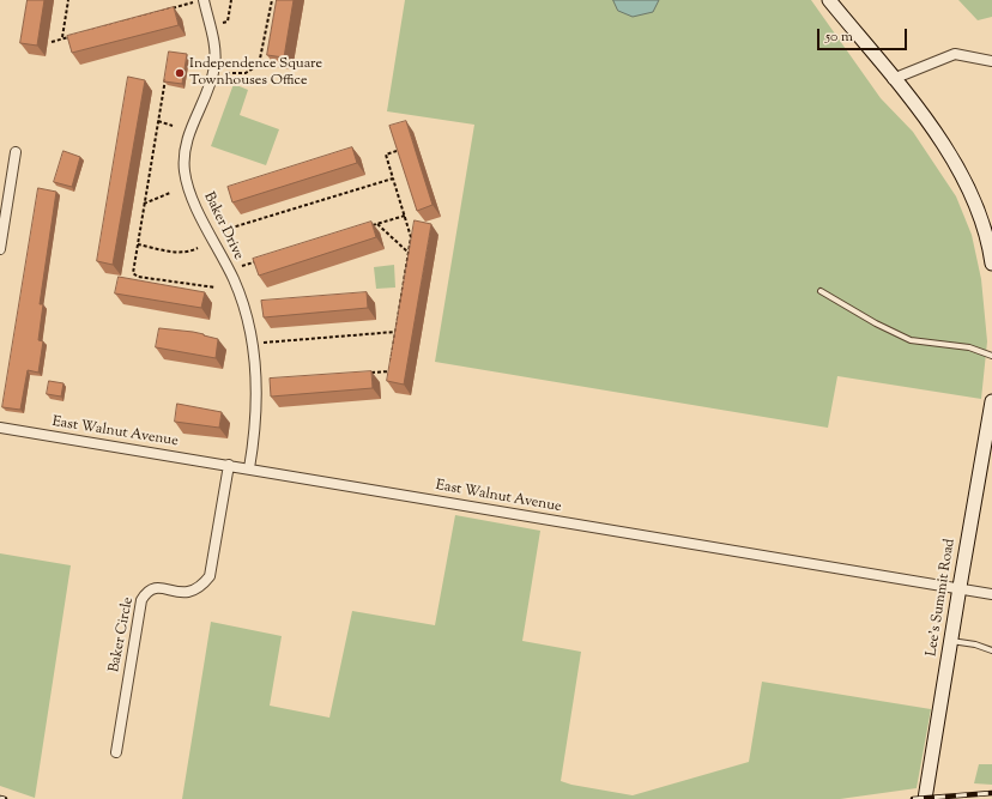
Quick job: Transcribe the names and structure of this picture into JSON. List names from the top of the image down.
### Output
{
  "streets": {
    "main road": ["Lee's Summit Road"],
    "street": ["Baker Drive", "East Walnut Avenue", "Baker Circle"]
  },
  "crossings": [
    ["Baker Drive", "East Walnut Avenue"],
    ["East Walnut Avenue", "Lee's Summit Road"],
    ["East Walnut Avenue", "Baker Circle"]
  ],
  "places": ["Independence Square Townhouses Office"],
  "scale_bar": "50 m"
}
